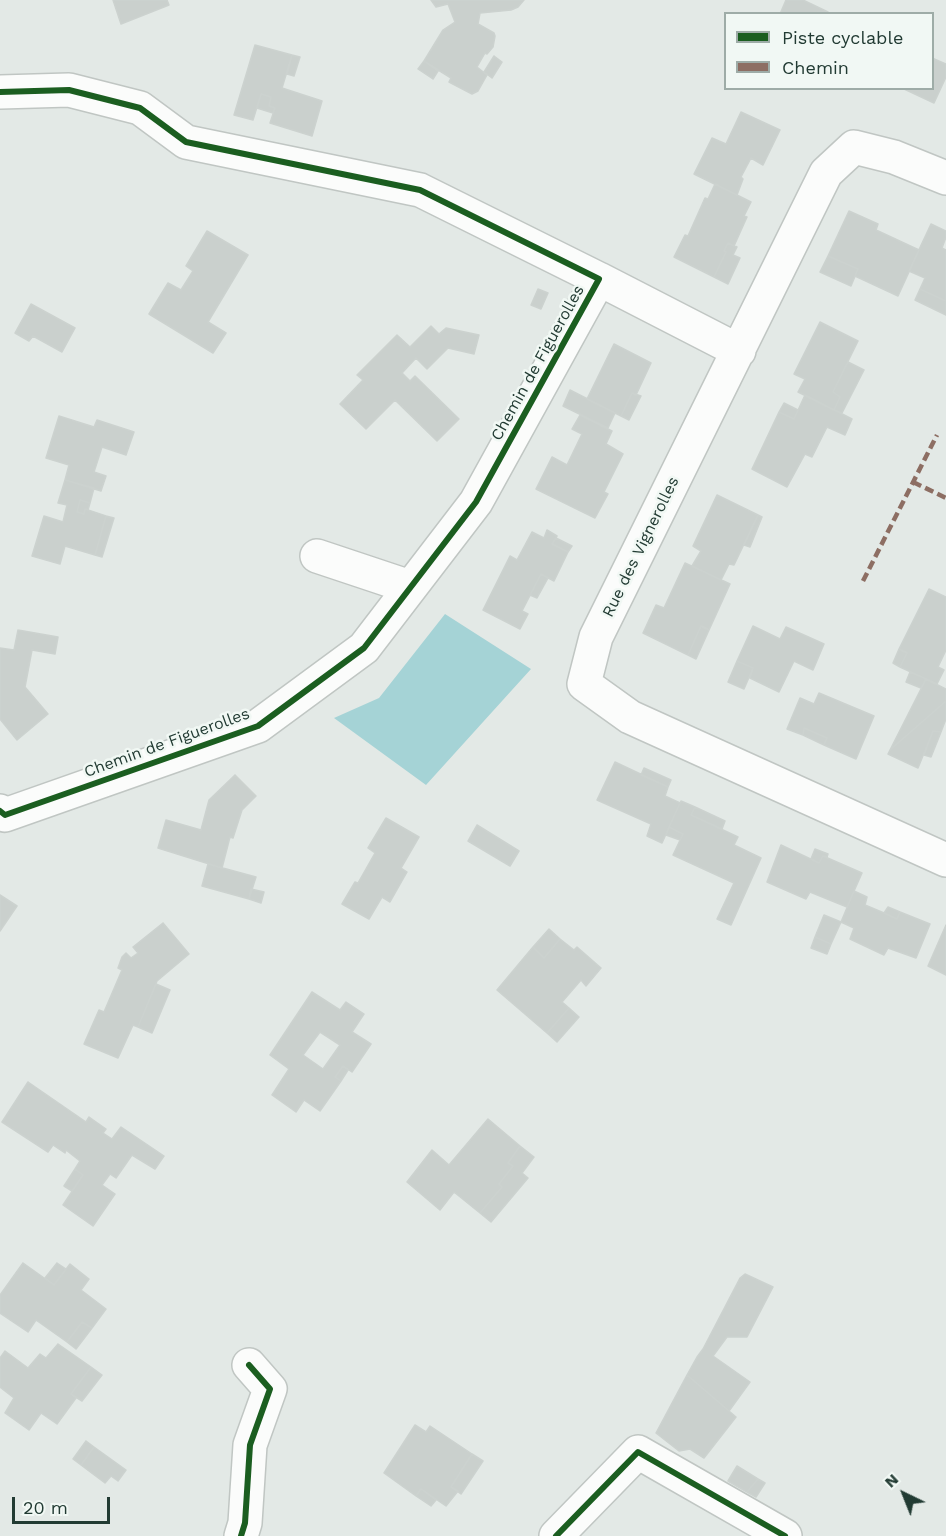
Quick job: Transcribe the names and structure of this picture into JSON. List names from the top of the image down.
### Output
{
  "streets": {
    "street": ["Chemin de Figuerolles", "Rue des Vignerolles"]
  },
  "legend": ["Piste cyclable", "Chemin"],
  "scale_bar": "20 m",
  "north": "top left"
}
